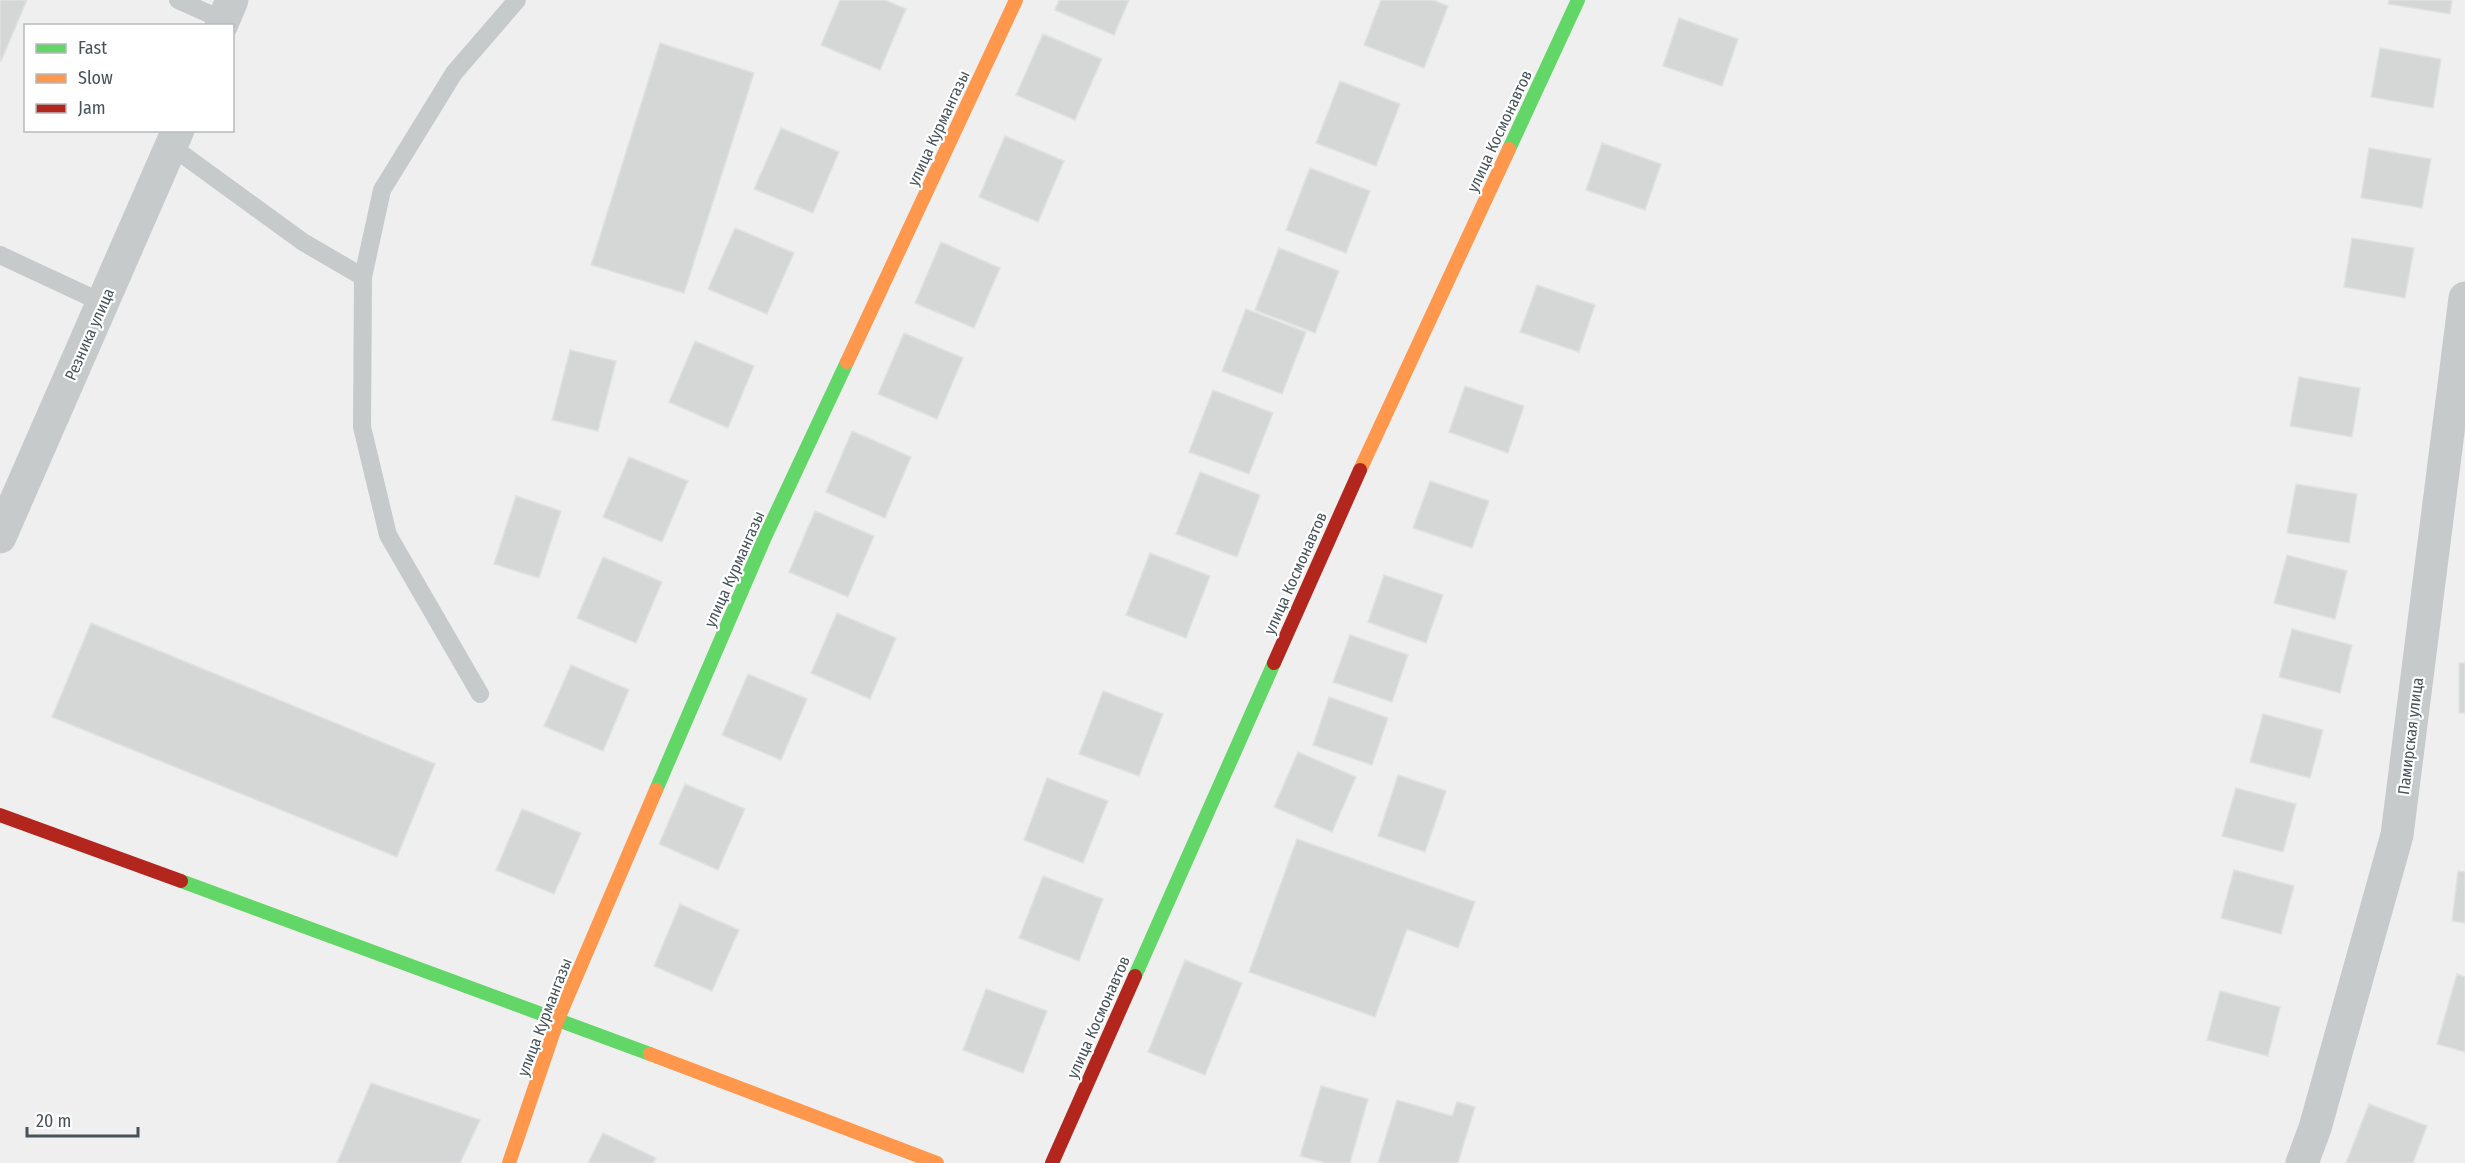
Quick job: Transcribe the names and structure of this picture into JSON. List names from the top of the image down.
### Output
{
  "streets": {
    "street": [
      "улица Курмангазы",
      "улица Космонавтов",
      "Резника улица",
      "Памирская улица"
    ]
  },
  "legend": ["Fast", "Slow", "Jam"],
  "scale_bar": "20 m"
}
